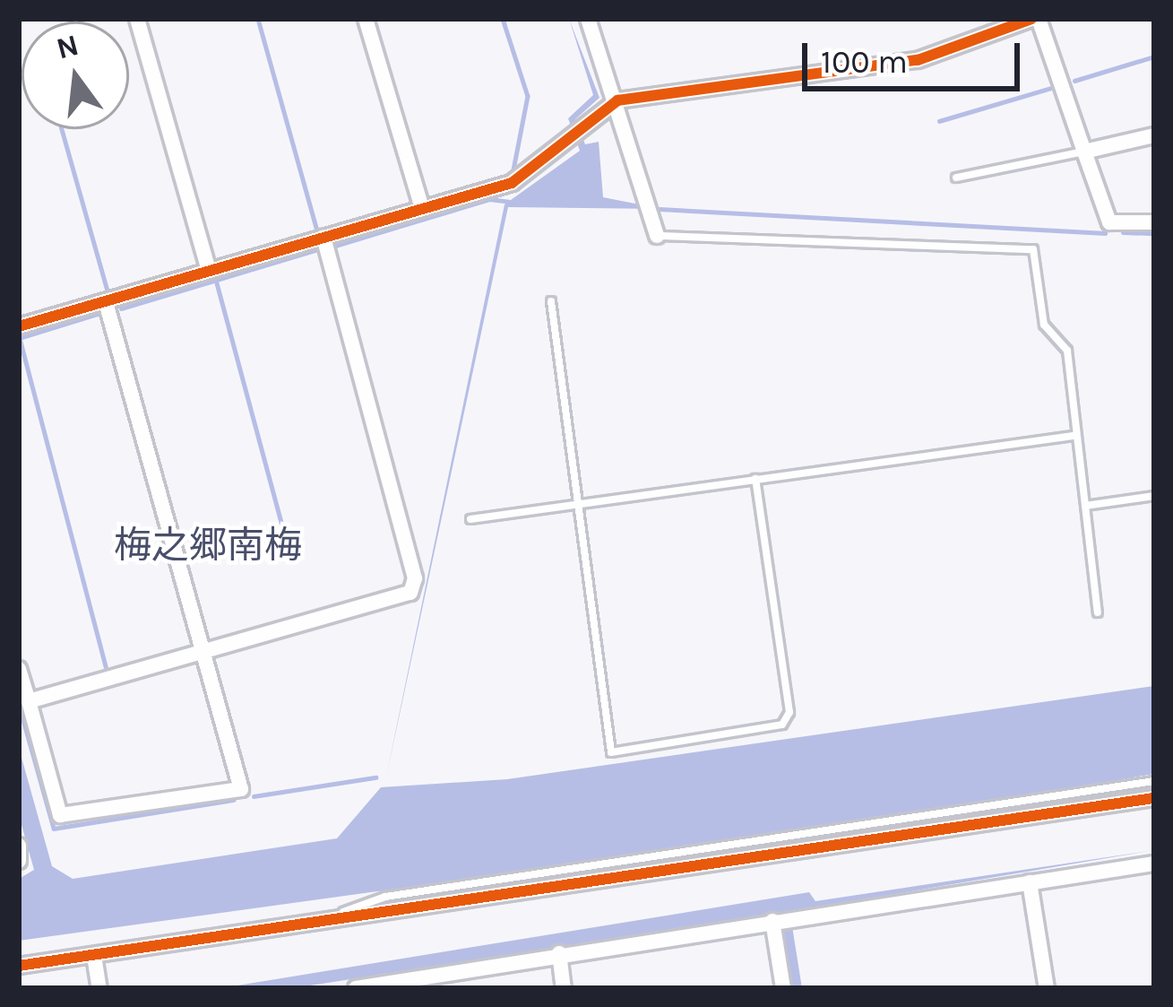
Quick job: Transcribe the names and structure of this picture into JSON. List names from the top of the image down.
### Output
{
  "districts": ["梅之郷南梅"],
  "scale_bar": "100 m",
  "north": "top"
}
